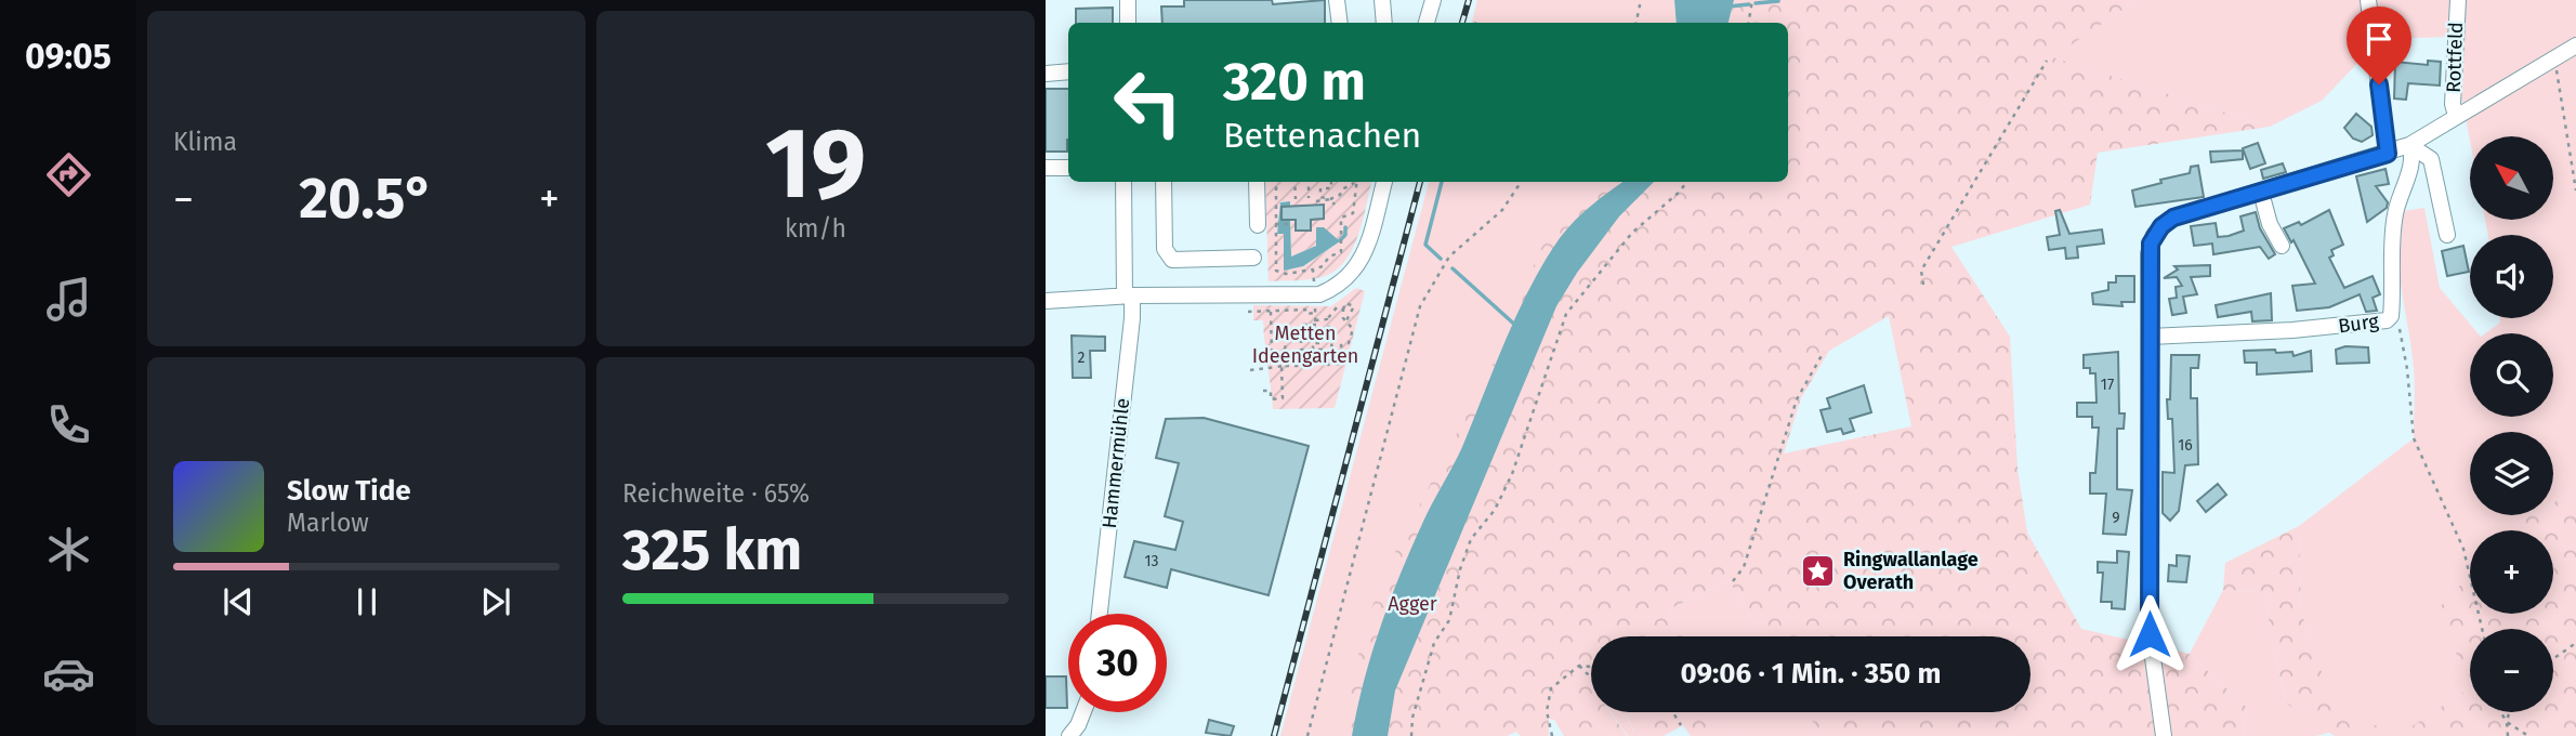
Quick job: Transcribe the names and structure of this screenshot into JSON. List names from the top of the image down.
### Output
{
  "streets": {
    "street": ["Rottfeld", "Burg", "Hammermühle"]
  },
  "parks": ["Metten Ideengarten", "Agger"],
  "places": {
    "place": ["Ringwallanlage Overath"]
  },
  "house_numbers": [
    "2",
    "17",
    "16",
    "9",
    "13"
  ],
  "north": "top left",
  "page": {
    "tabs": "09:05",
    "tile": [
      "Klima",
      ["19", "km/h"],
      ["Reichweite · 65%", "325 km"]
    ],
    "turn": ["320 m", "Bettenachen"],
    "map_buttons": ["+", "−"],
    "heat": ["−", "20.5°", "+"],
    "song": ["Slow Tide", "Marlow"],
    "limit": "30",
    "trip": "09:06 · 1 Min. · 350 m"
  }
}
